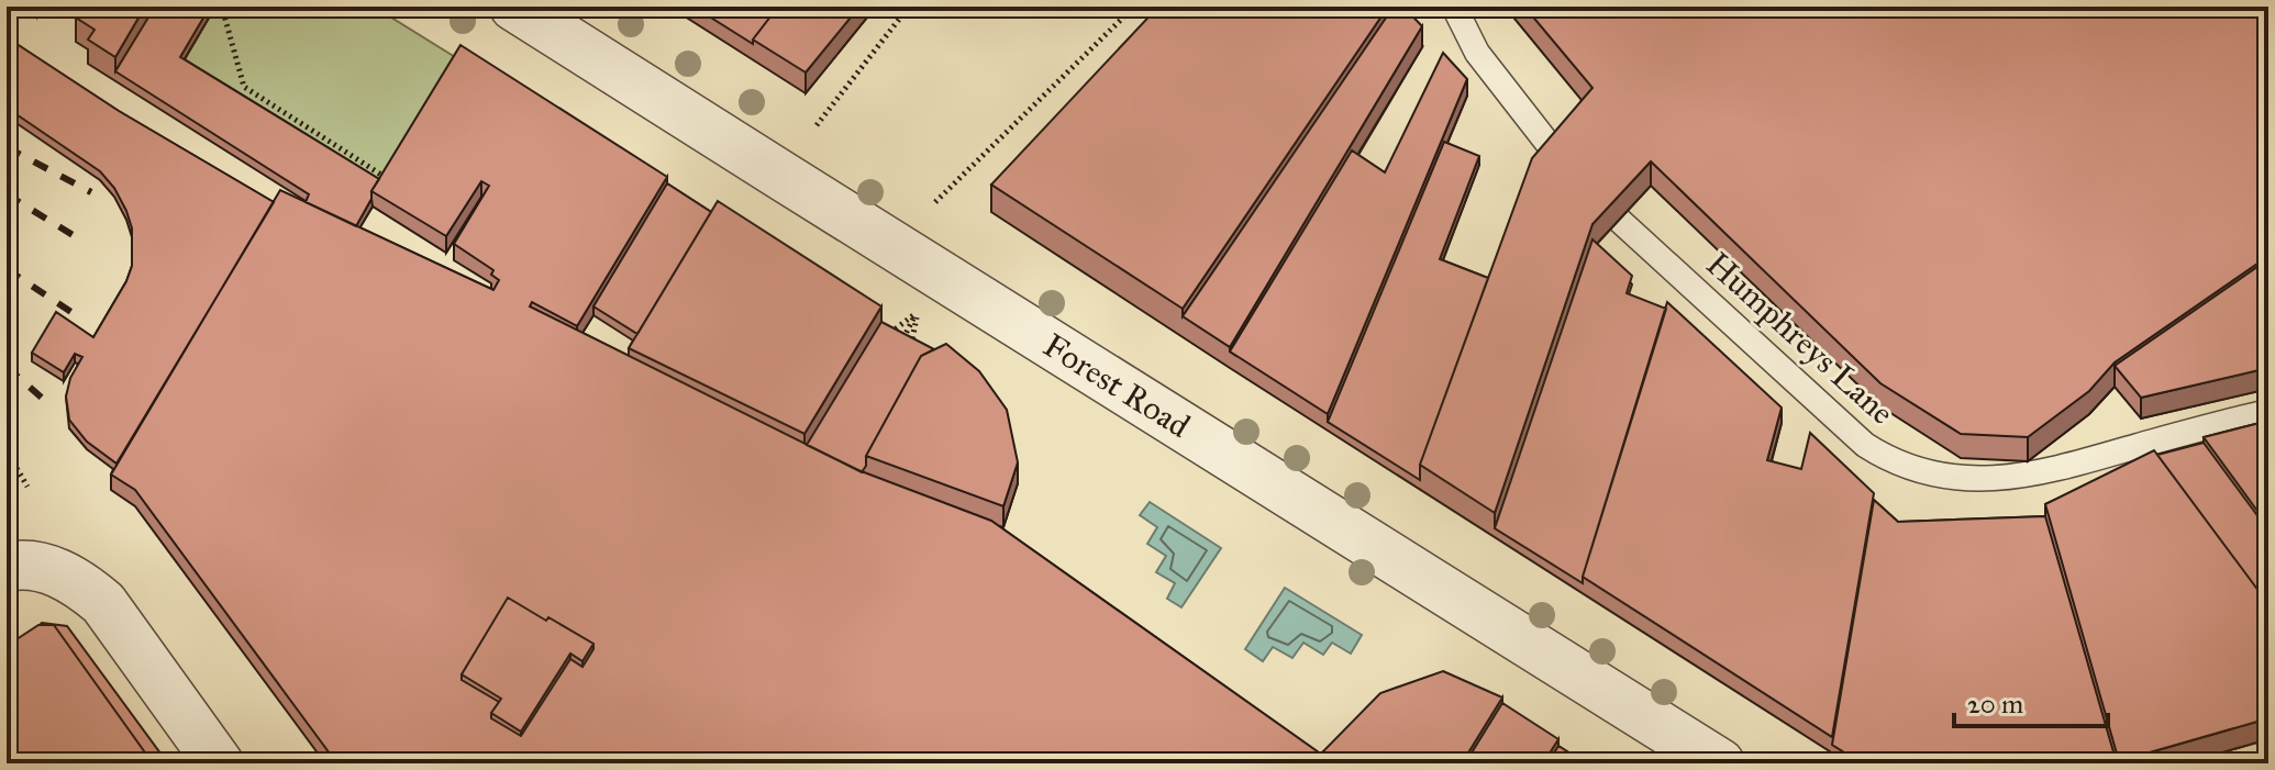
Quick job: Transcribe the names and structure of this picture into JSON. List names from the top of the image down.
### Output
{
  "streets": {
    "street": ["Forest Road"],
    "lane": ["Humphreys Lane"]
  },
  "scale_bar": "20 m"
}
